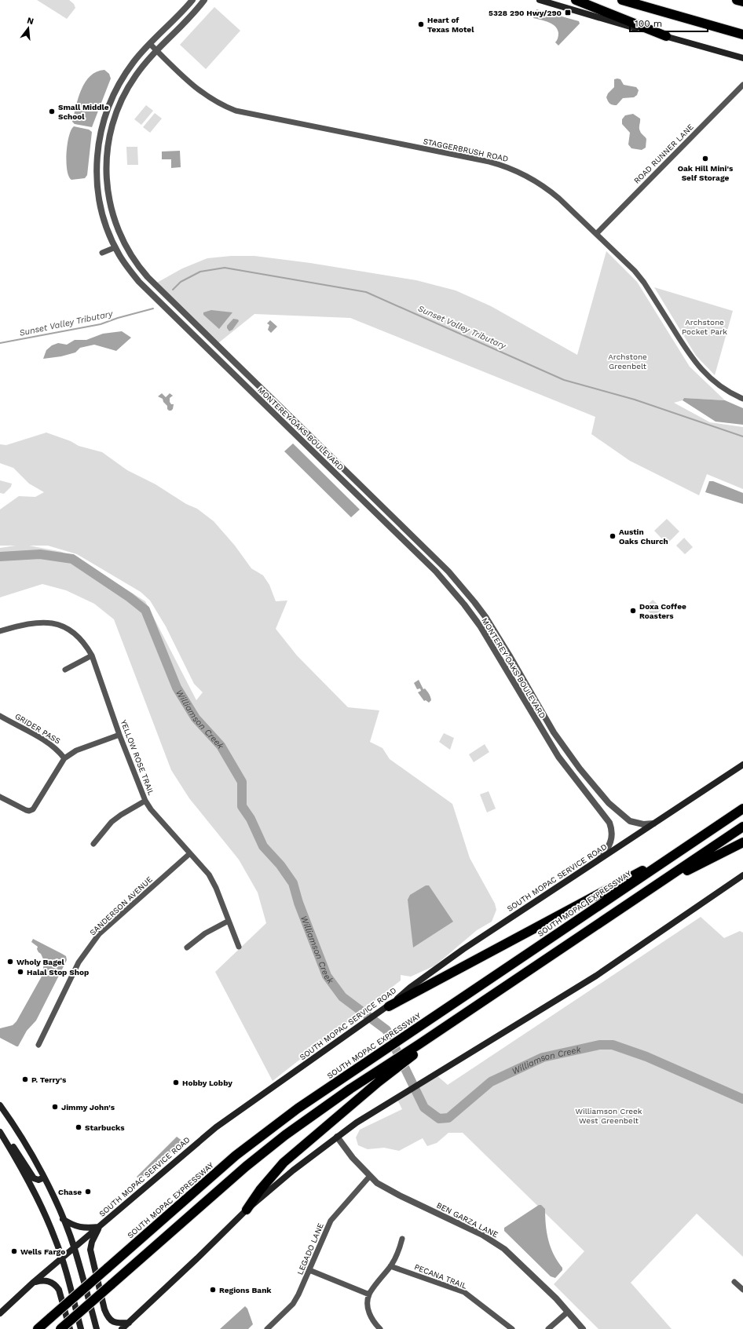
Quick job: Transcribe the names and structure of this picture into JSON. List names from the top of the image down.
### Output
{
  "streets": {
    "highway": ["SOUTH MOPAC EXPRESSWAY"],
    "main road": ["SOUTH MOPAC SERVICE ROAD"],
    "street": [
      "STAGGERBRUSH ROAD",
      "ROAD RUNNER LANE",
      "MONTEREY OAKS BOULEVARD",
      "GRIDER PASS",
      "YELLOW ROSE TRAIL",
      "SANDERSON AVENUE",
      "BEN GARZA LANE",
      "LEGADO LANE",
      "PECANA TRAIL"
    ]
  },
  "crossings": [
    ["STAGGERBRUSH ROAD", "ROAD RUNNER LANE"],
    ["STAGGERBRUSH ROAD", "MONTEREY OAKS BOULEVARD"],
    ["MONTEREY OAKS BOULEVARD", "SOUTH MOPAC SERVICE ROAD"],
    ["YELLOW ROSE TRAIL", "SANDERSON AVENUE"],
    ["BEN GARZA LANE", "LEGADO LANE"]
  ],
  "water": ["Sunset Valley Tributary", "Williamson Creek"],
  "parks": ["Archstone Pocket Park", "Archstone Greenbelt", "Williamson Creek West Greenbelt"],
  "places": {
    "transit": ["5328 290 Hwy/290"],
    "other": [
      "Heart of Texas Motel",
      "Small Middle School",
      "Oak Hill Mini's Self Storage",
      "Austin Oaks Church",
      "Doxa Coffee Roasters",
      "Wholy Bagel",
      "Halal Stop Shop",
      "P. Terry's",
      "Hobby Lobby",
      "Jimmy John's",
      "Starbucks",
      "Chase",
      "Wells Fargo",
      "Regions Bank"
    ]
  },
  "scale_bar": "100 m",
  "north": "top"
}
